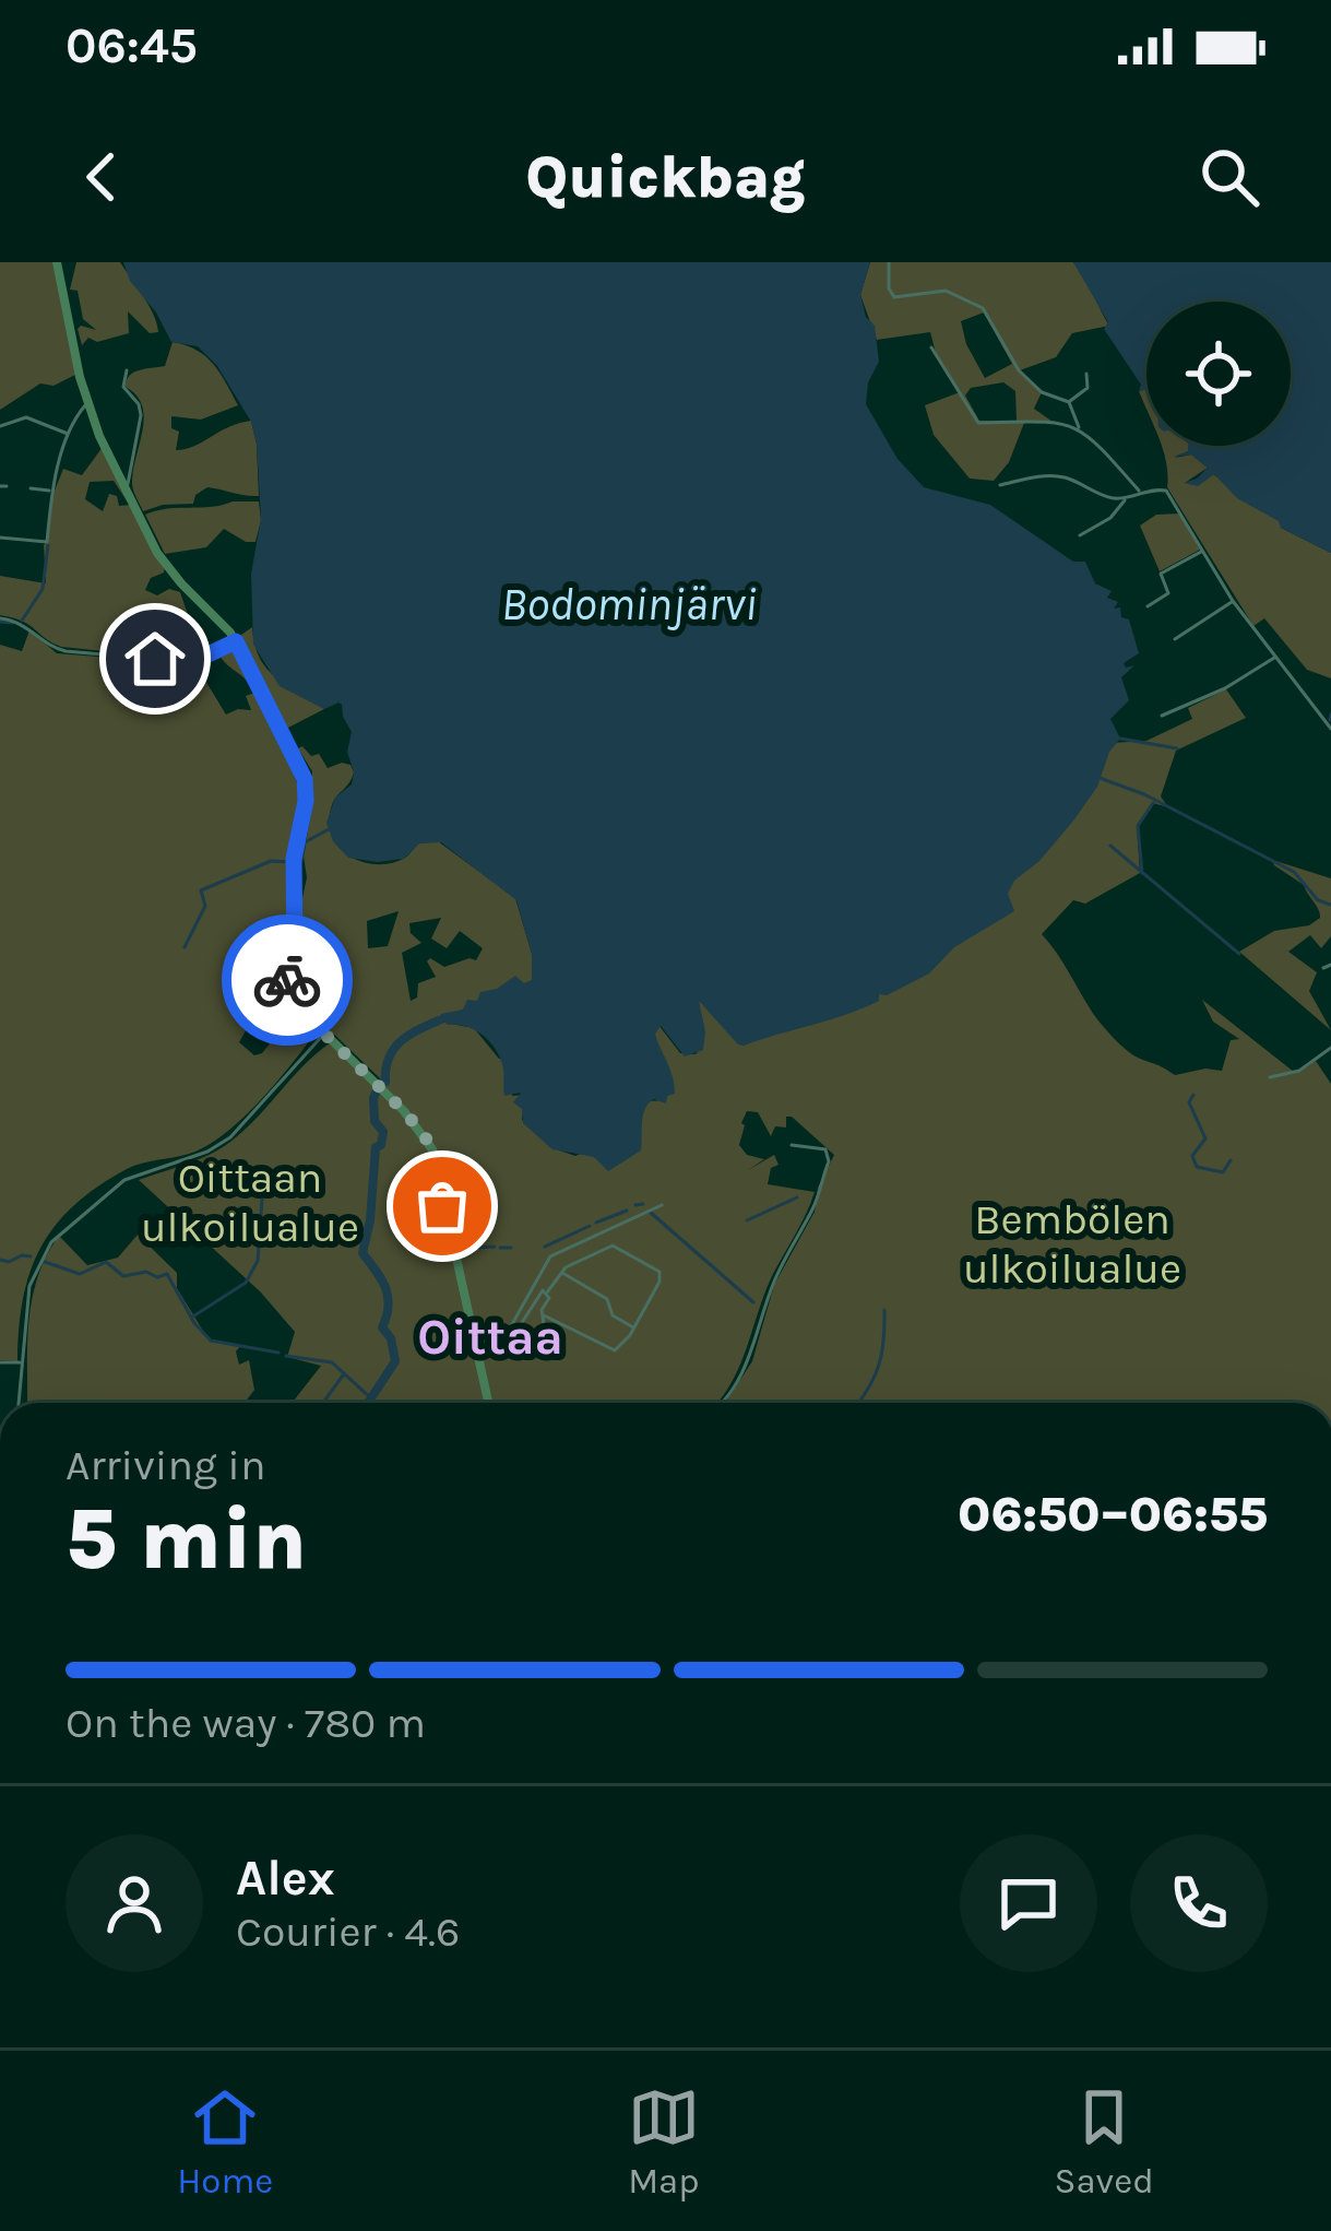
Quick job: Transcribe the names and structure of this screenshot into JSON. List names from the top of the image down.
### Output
{
  "districts": ["Oittaa"],
  "water": ["Bodominjärvi"],
  "parks": ["Oittaan ulkoilualue", "Bembölen ulkoilualue"],
  "page": {
    "status": "06:45",
    "header": "Quickbag",
    "heading": ["5 min", "Arriving in", "06:50–06:55"],
    "panel": ["Alex", "Courier · 4.6"],
    "bar": "On the way · 780 m",
    "tabs": ["Home", "Map", "Saved"]
  }
}
